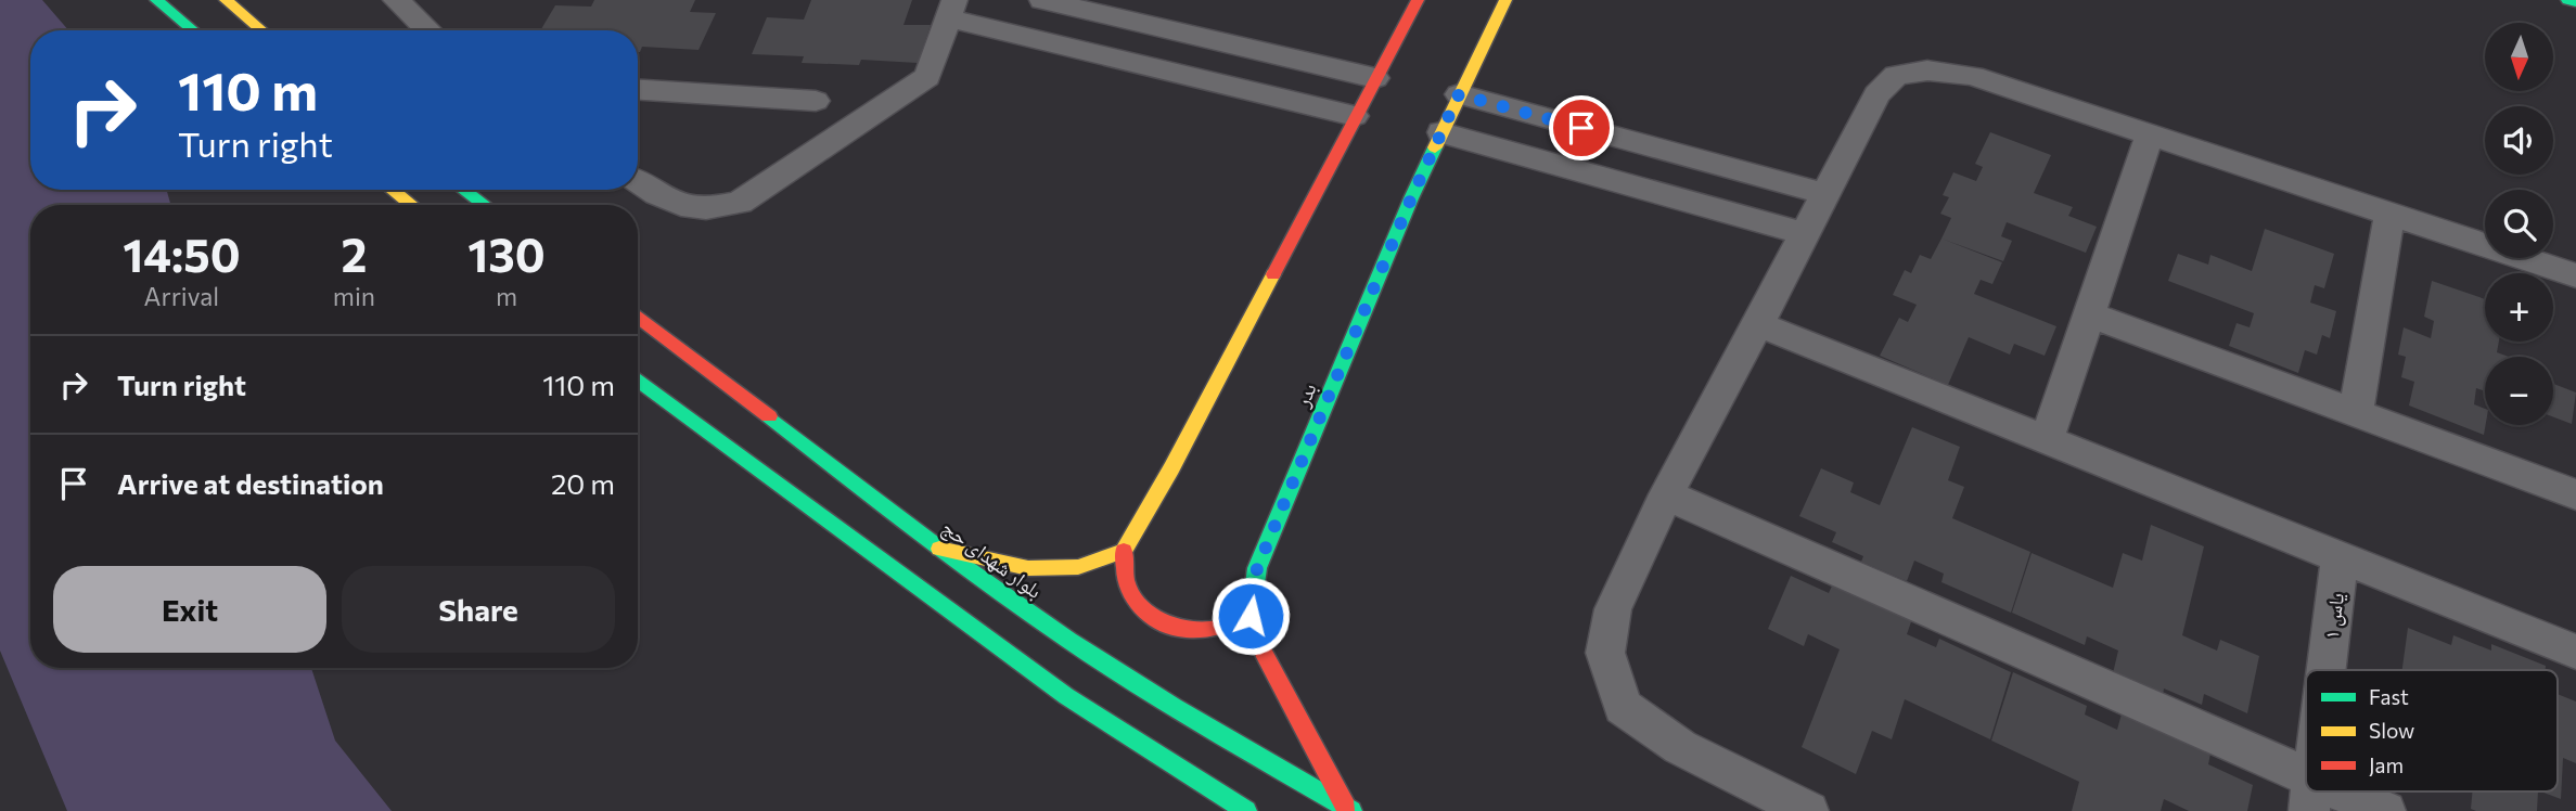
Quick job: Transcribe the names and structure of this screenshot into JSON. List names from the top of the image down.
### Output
{
  "streets": {
    "street": ["بدر", "بلوار شهدای حج", "یاس ۱"]
  },
  "crossings": [
    ["بدر", "بلوار شهدای حج"]
  ],
  "legend": ["Fast", "Slow", "Jam"],
  "north": "bottom",
  "page": {
    "map_buttons": ["+", "−"],
    "turn": ["110 m", "Turn right"],
    "eta": [
      "14:50",
      "Arrival",
      "2",
      "min",
      "130",
      "m"
    ],
    "list": [
      {
        "name": "Turn right",
        "value": "110 m"
      },
      {
        "name": "Arrive at destination",
        "value": "20 m"
      }
    ],
    "buttons": ["Exit", "Share"]
  }
}
